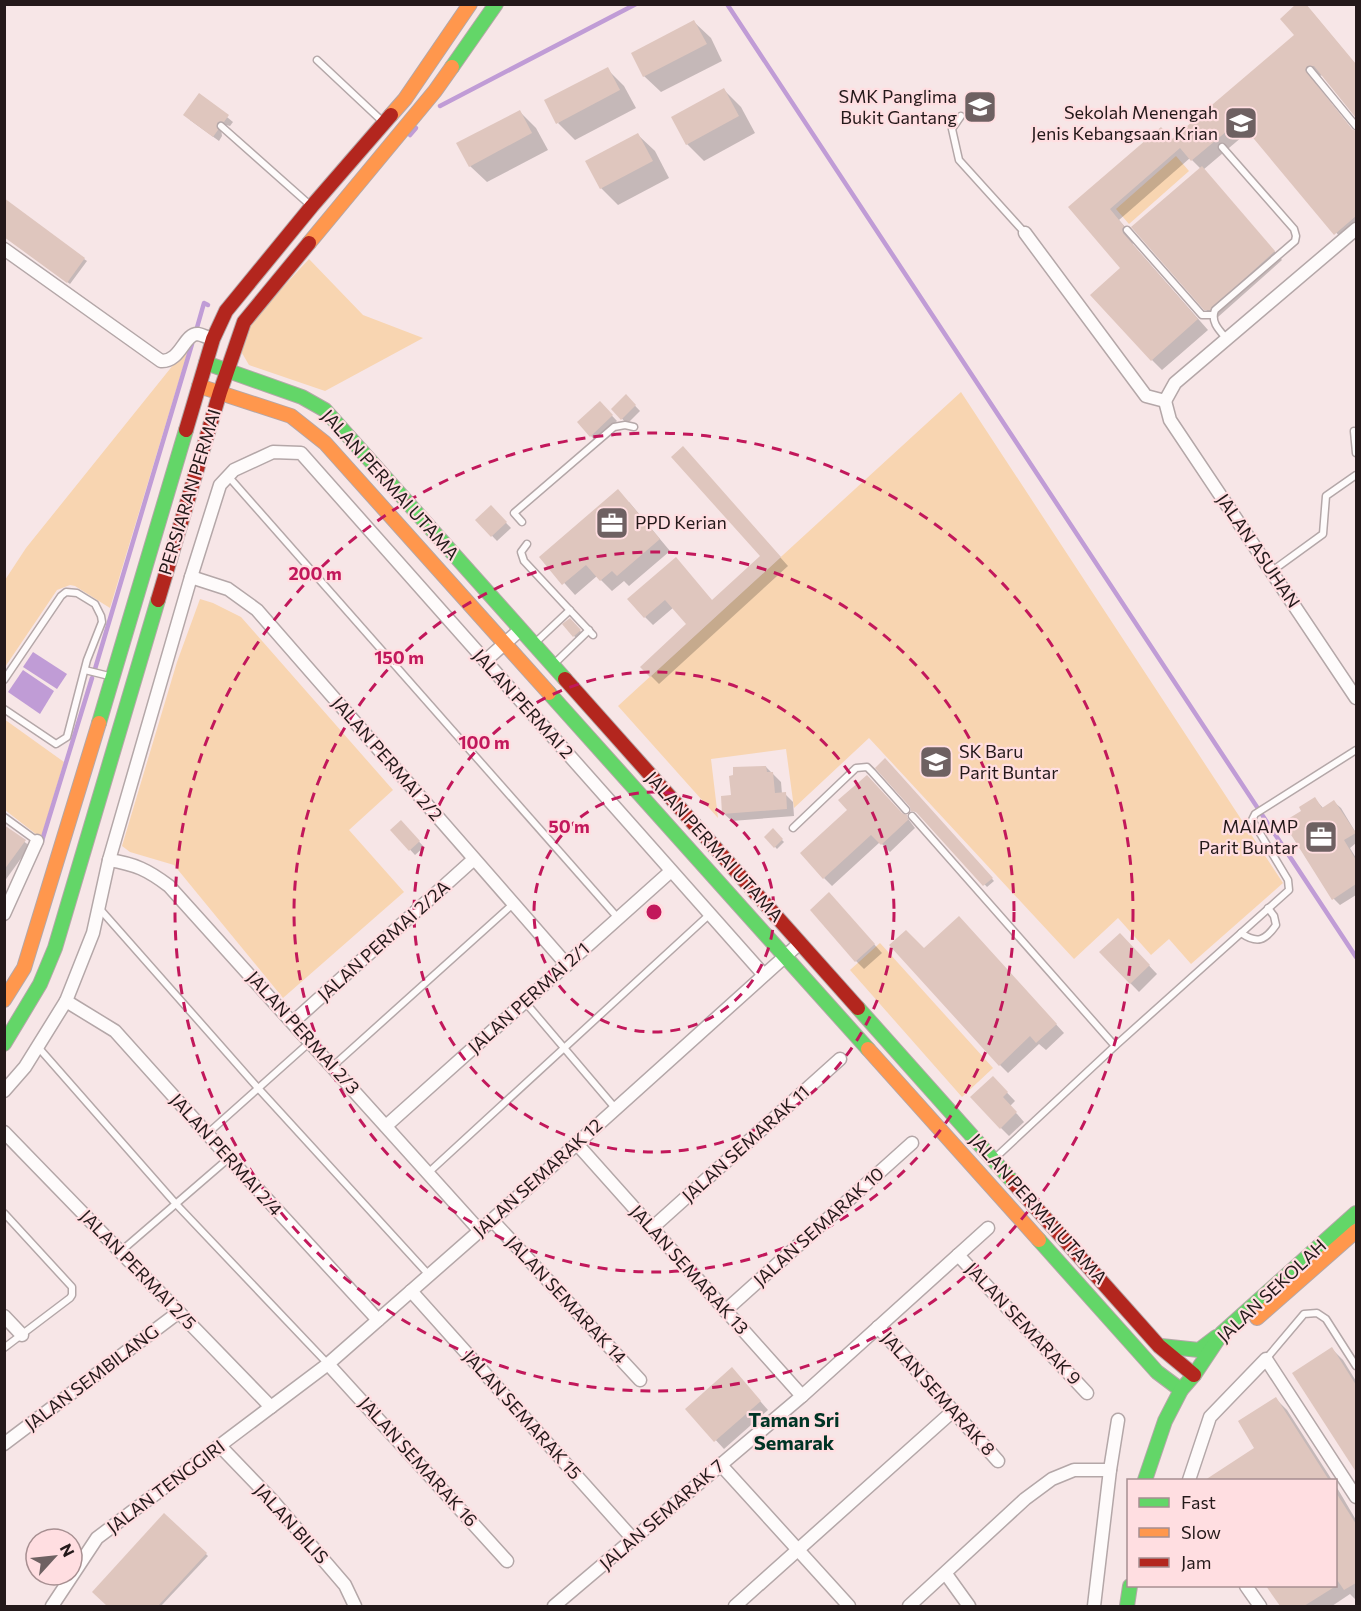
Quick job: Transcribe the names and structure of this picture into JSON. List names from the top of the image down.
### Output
{
  "streets": {
    "street": [
      "JALAN PERMAI UTAMA",
      "PERSIARAN PERMAI",
      "JALAN ASUHAN",
      "JALAN PERMAI 2",
      "JALAN PERMAI 2/2",
      "JALAN PERMAI 2/2A",
      "JALAN PERMAI 2/1",
      "JALAN PERMAI 2/3",
      "JALAN SEMARAK 11",
      "JALAN PERMAI 2/4",
      "JALAN SEMARAK 12",
      "JALAN SEMARAK 10",
      "JALAN PERMAI 2/5",
      "JALAN SEMARAK 13",
      "JALAN SEKOLAH",
      "JALAN SEMARAK 14",
      "JALAN SEMARAK 9",
      "JALAN SEMBILANG",
      "JALAN SEMARAK 8",
      "JALAN SEMARAK 15",
      "JALAN SEMARAK 16",
      "JALAN TENGGIRI",
      "JALAN SEMARAK 7",
      "JALAN BILIS"
    ]
  },
  "crossings": [
    ["JALAN PERMAI UTAMA", "PERSIARAN PERMAI"],
    ["JALAN PERMAI UTAMA", "JALAN SEMARAK 12"],
    ["JALAN PERMAI UTAMA", "JALAN SEKOLAH"],
    ["JALAN PERMAI 2", "JALAN PERMAI 2/1"],
    ["JALAN PERMAI 2", "JALAN SEMARAK 12"],
    ["JALAN PERMAI 2/2", "JALAN PERMAI 2/2A"],
    ["JALAN PERMAI 2/2", "JALAN PERMAI 2/1"],
    ["JALAN PERMAI 2/2A", "JALAN PERMAI 2/3"],
    ["JALAN PERMAI 2/1", "JALAN PERMAI 2/3"],
    ["JALAN PERMAI 2/3", "JALAN SEMARAK 12"],
    ["JALAN SEMARAK 11", "JALAN SEMARAK 13"],
    ["JALAN PERMAI 2/4", "JALAN SEMARAK 12"],
    ["JALAN SEMARAK 12", "JALAN PERMAI 2/5"],
    ["JALAN SEMARAK 12", "JALAN SEMARAK 13"],
    ["JALAN SEMARAK 12", "JALAN SEMARAK 14"],
    ["JALAN SEMARAK 12", "JALAN SEMARAK 15"],
    ["JALAN SEMARAK 12", "JALAN SEMARAK 16"],
    ["JALAN SEMARAK 12", "JALAN TENGGIRI"],
    ["JALAN SEMARAK 10", "JALAN SEMARAK 13"],
    ["JALAN PERMAI 2/5", "JALAN SEMBILANG"],
    ["JALAN PERMAI 2/5", "JALAN TENGGIRI"],
    ["JALAN SEMARAK 13", "JALAN SEMARAK 7"],
    ["JALAN SEMARAK 9", "JALAN SEMARAK 7"],
    ["JALAN SEMARAK 8", "JALAN SEMARAK 7"],
    ["JALAN SEMARAK 15", "JALAN SEMARAK 7"],
    ["JALAN TENGGIRI", "JALAN BILIS"]
  ],
  "districts": ["Taman Sri Semarak"],
  "places": {
    "school or university": ["SMK Panglima Bukit Gantang", "Sekolah Menengah Jenis Kebangsaan Krian", "SK Baru Parit Buntar"],
    "office": ["PPD Kerian", "MAIAMP Parit Buntar"]
  },
  "legend": ["Fast", "Slow", "Jam"],
  "north": "top right",
  "rings": [
    "200 m",
    "150 m",
    "100 m",
    "50 m"
  ]
}
